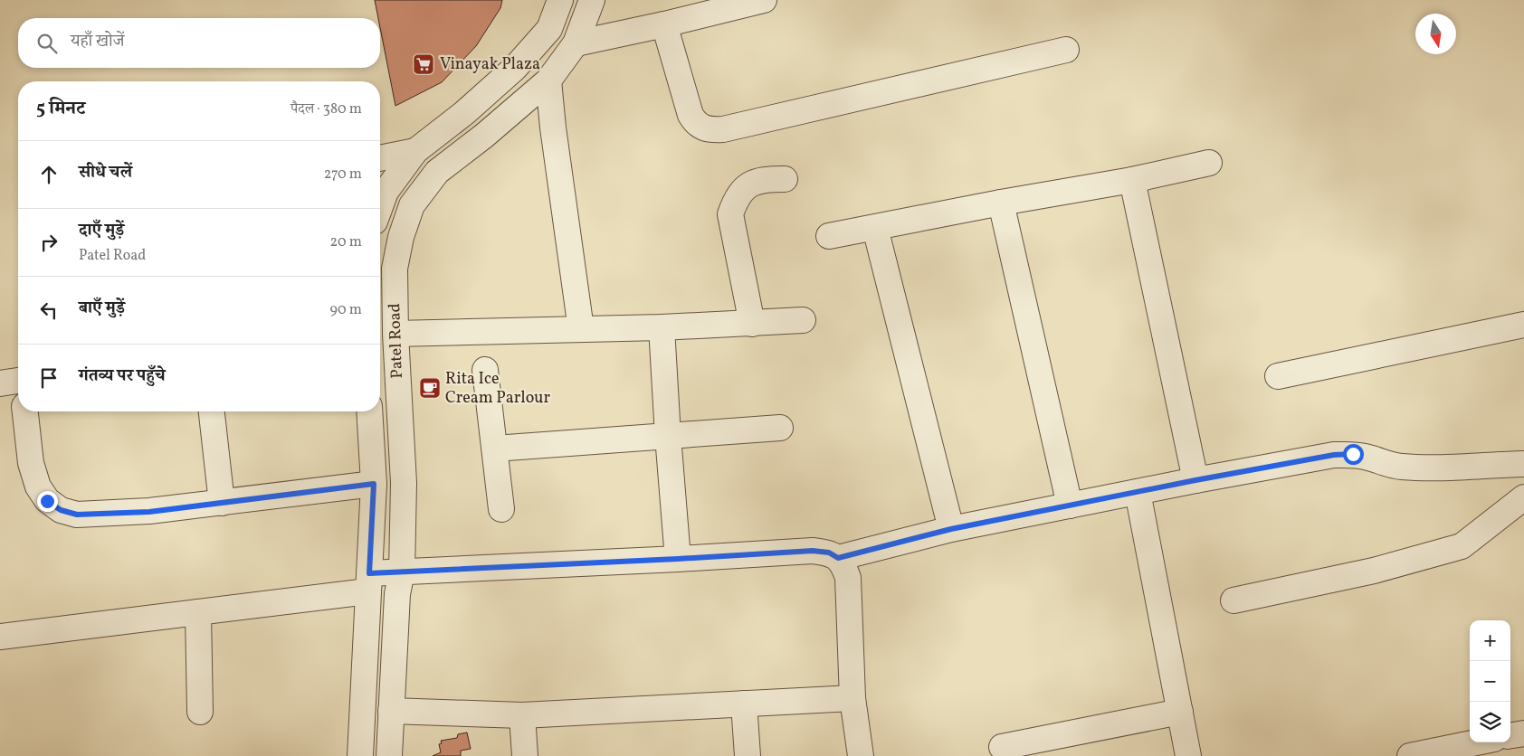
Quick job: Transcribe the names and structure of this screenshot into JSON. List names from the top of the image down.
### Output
{
  "streets": {
    "street": ["Patel Road"]
  },
  "places": {
    "supermarket": ["Vinayak Plaza"],
    "cafe": ["Rita Ice Cream Parlour"]
  },
  "north": "bottom",
  "page": {
    "search": "यहाँ खोजें",
    "heading": ["5 मिनट", "पैदल · 380 m"],
    "list": [
      ["सीधे चलें", "270 m"],
      ["दाएँ मुड़ें", "Patel Road", "20 m"],
      ["बाएँ मुड़ें", "90 m"],
      "गंतव्य पर पहुँचे"
    ],
    "map_buttons": ["+", "−"]
  }
}
